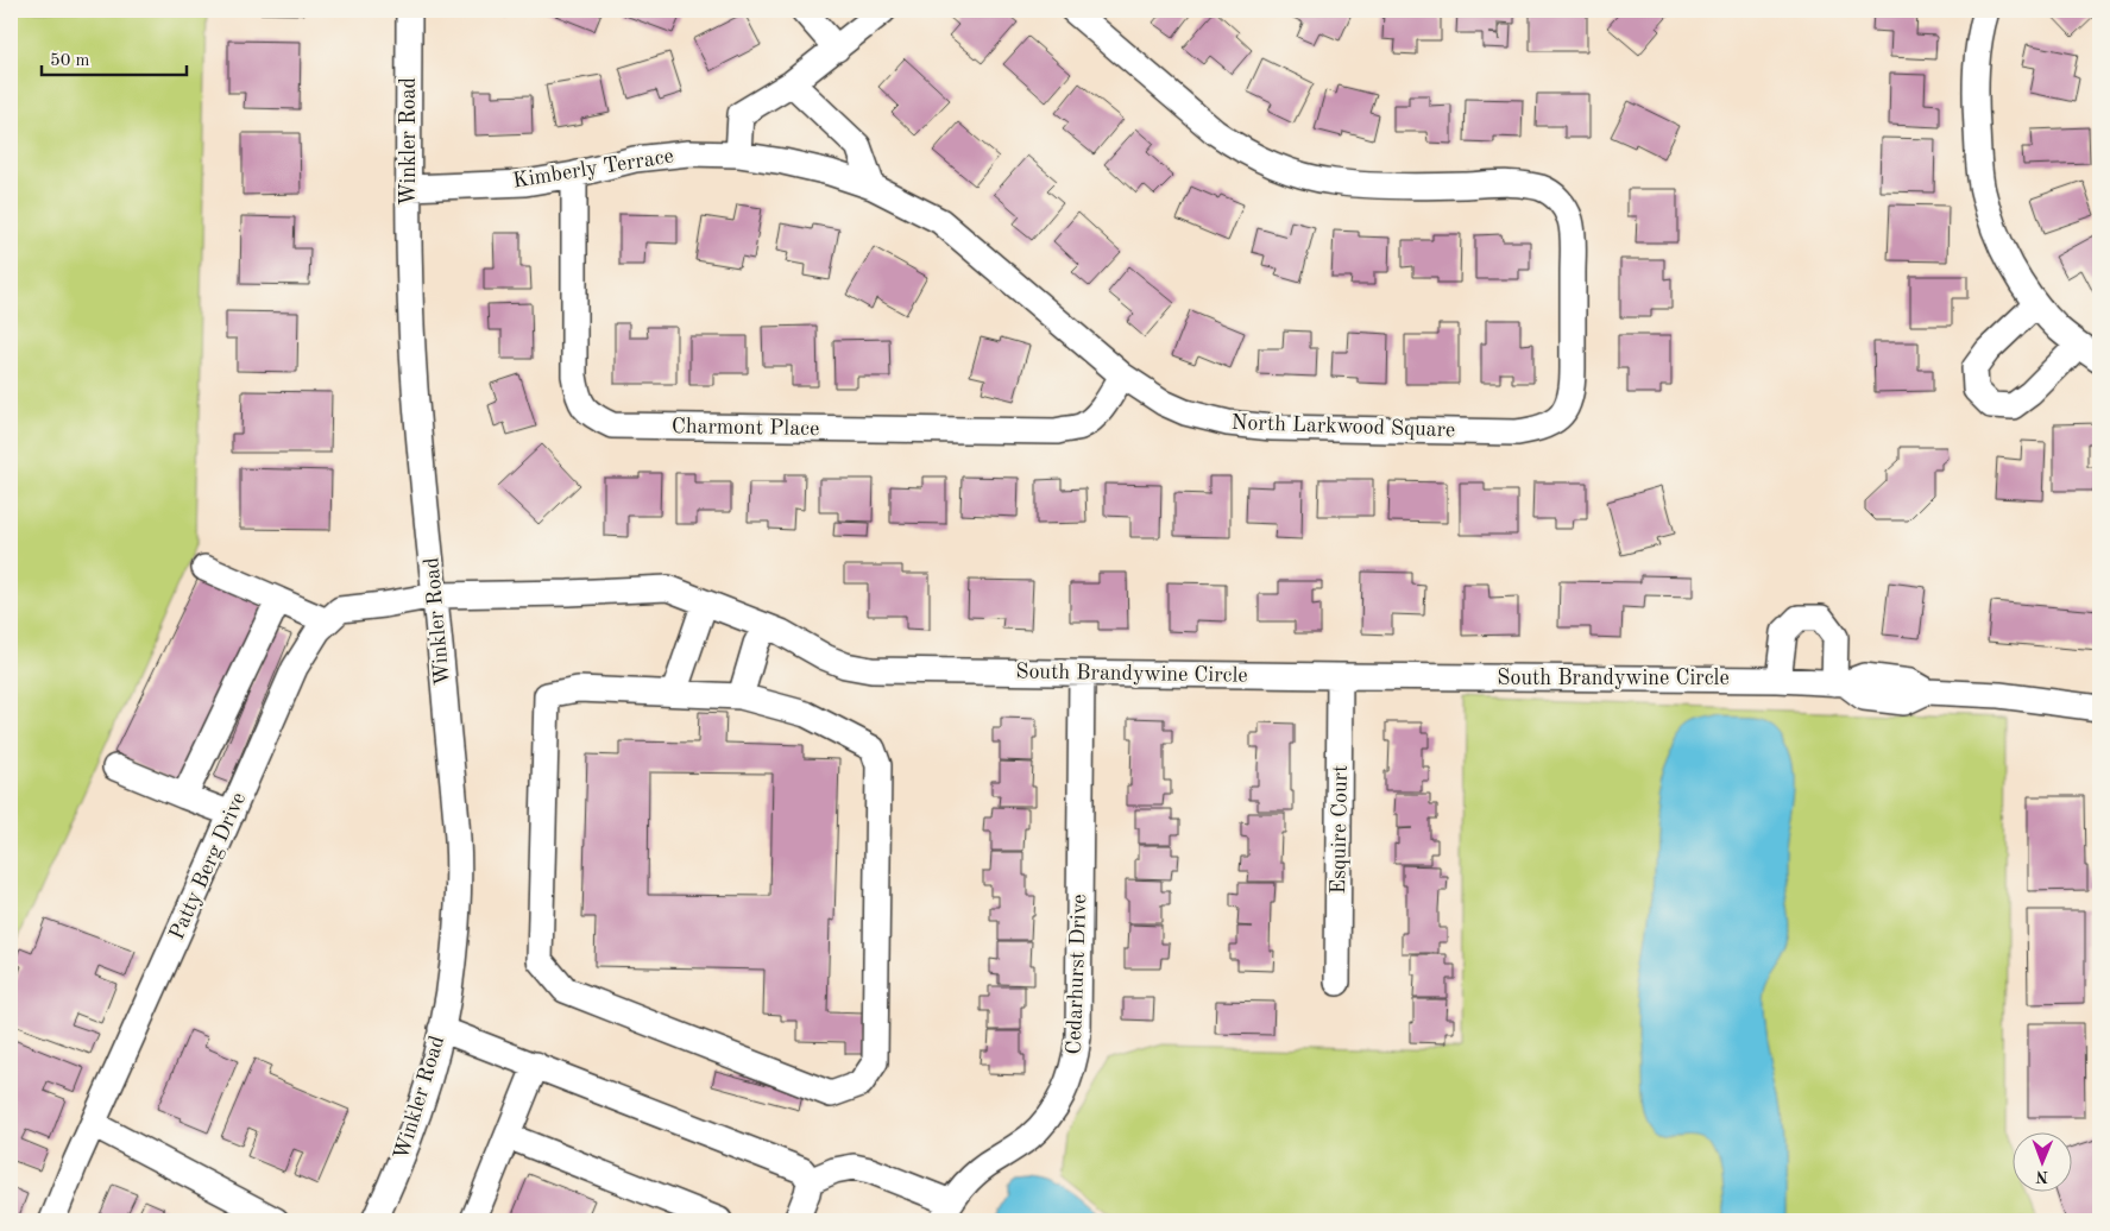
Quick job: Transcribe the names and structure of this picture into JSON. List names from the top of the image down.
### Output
{
  "streets": {
    "street": [
      "Winkler Road",
      "Kimberly Terrace",
      "North Larkwood Square",
      "Charmont Place",
      "South Brandywine Circle",
      "Esquire Court",
      "Patty Berg Drive",
      "Cedarhurst Drive"
    ]
  },
  "crossings": [
    ["Winkler Road", "Kimberly Terrace"],
    ["Winkler Road", "South Brandywine Circle"],
    ["Winkler Road", "Patty Berg Drive"],
    ["Kimberly Terrace", "North Larkwood Square"],
    ["Kimberly Terrace", "Charmont Place"],
    ["North Larkwood Square", "Charmont Place"],
    ["South Brandywine Circle", "Esquire Court"],
    ["South Brandywine Circle", "Patty Berg Drive"],
    ["South Brandywine Circle", "Cedarhurst Drive"]
  ],
  "scale_bar": "50 m",
  "north": "bottom"
}
